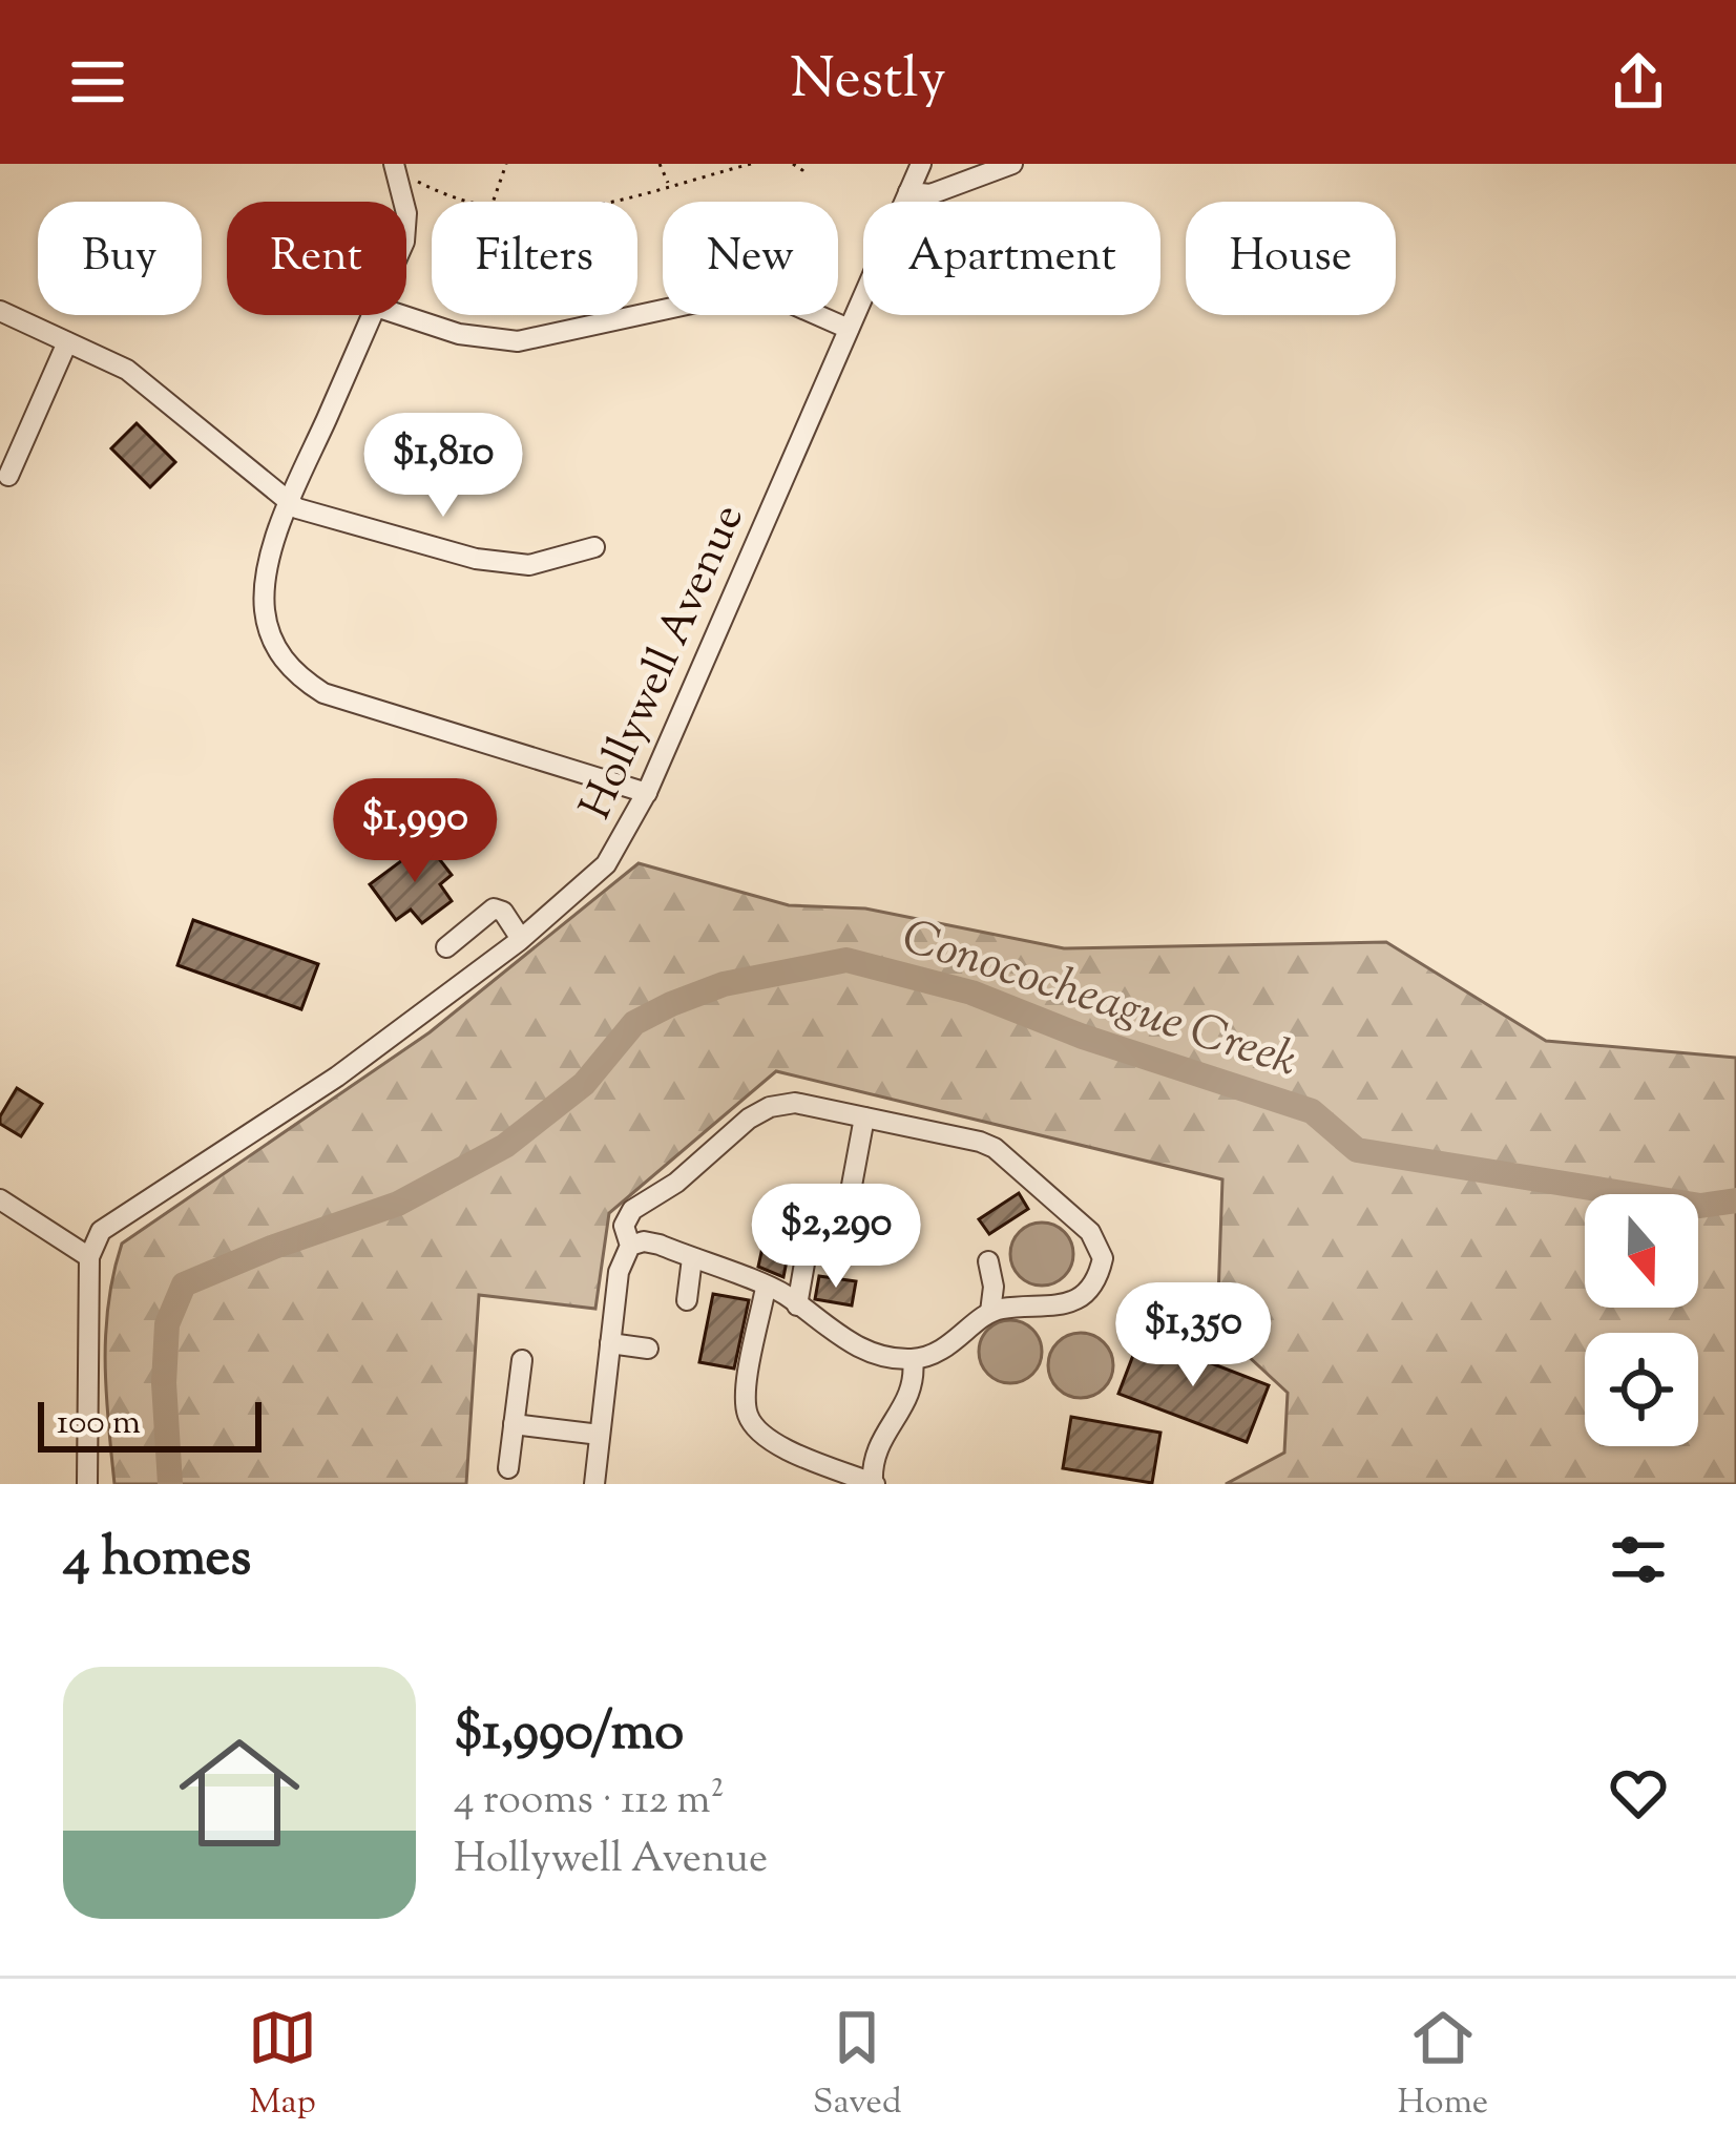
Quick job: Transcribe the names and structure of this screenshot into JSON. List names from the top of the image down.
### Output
{
  "streets": {
    "street": ["Hollywell Avenue"]
  },
  "water": ["Conococheague Creek"],
  "scale_bar": "100 m",
  "north": "bottom",
  "page": {
    "header": "Nestly",
    "chip": [
      "Buy",
      "Rent",
      "Filters",
      "New",
      "Apartment",
      "House"
    ],
    "price": [
      "$1,810",
      "$1,990",
      "$2,290",
      "$1,350"
    ],
    "scale": "100 m",
    "heading": "4 homes",
    "list": [
      {
        "name": "$1,990/mo",
        "note": "4 rooms · 112 m² · Hollywell Avenue"
      }
    ],
    "tabs": ["Map", "Saved", "Home"]
  }
}
